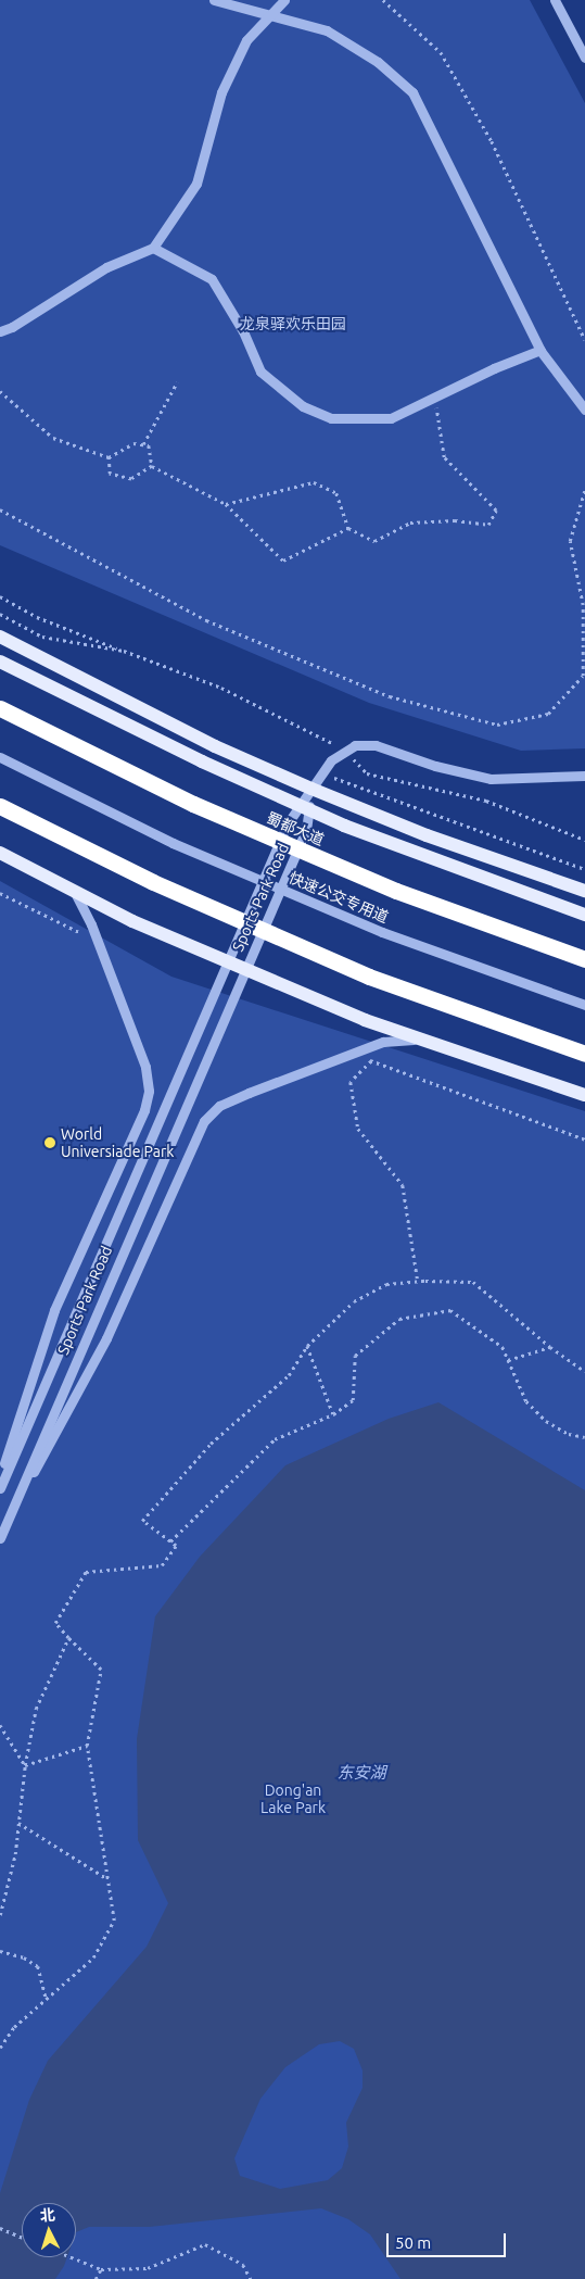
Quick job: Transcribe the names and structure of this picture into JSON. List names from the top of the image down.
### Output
{
  "streets": {
    "highway": ["蜀都大道"],
    "street": ["Sports Park Road", "快速公交专用道"]
  },
  "water": ["东安湖"],
  "parks": ["龙泉驿欢乐田园", "Dong'an Lake Park"],
  "places": ["World Universiade Park"],
  "scale_bar": "50 m",
  "north": "top"
}
